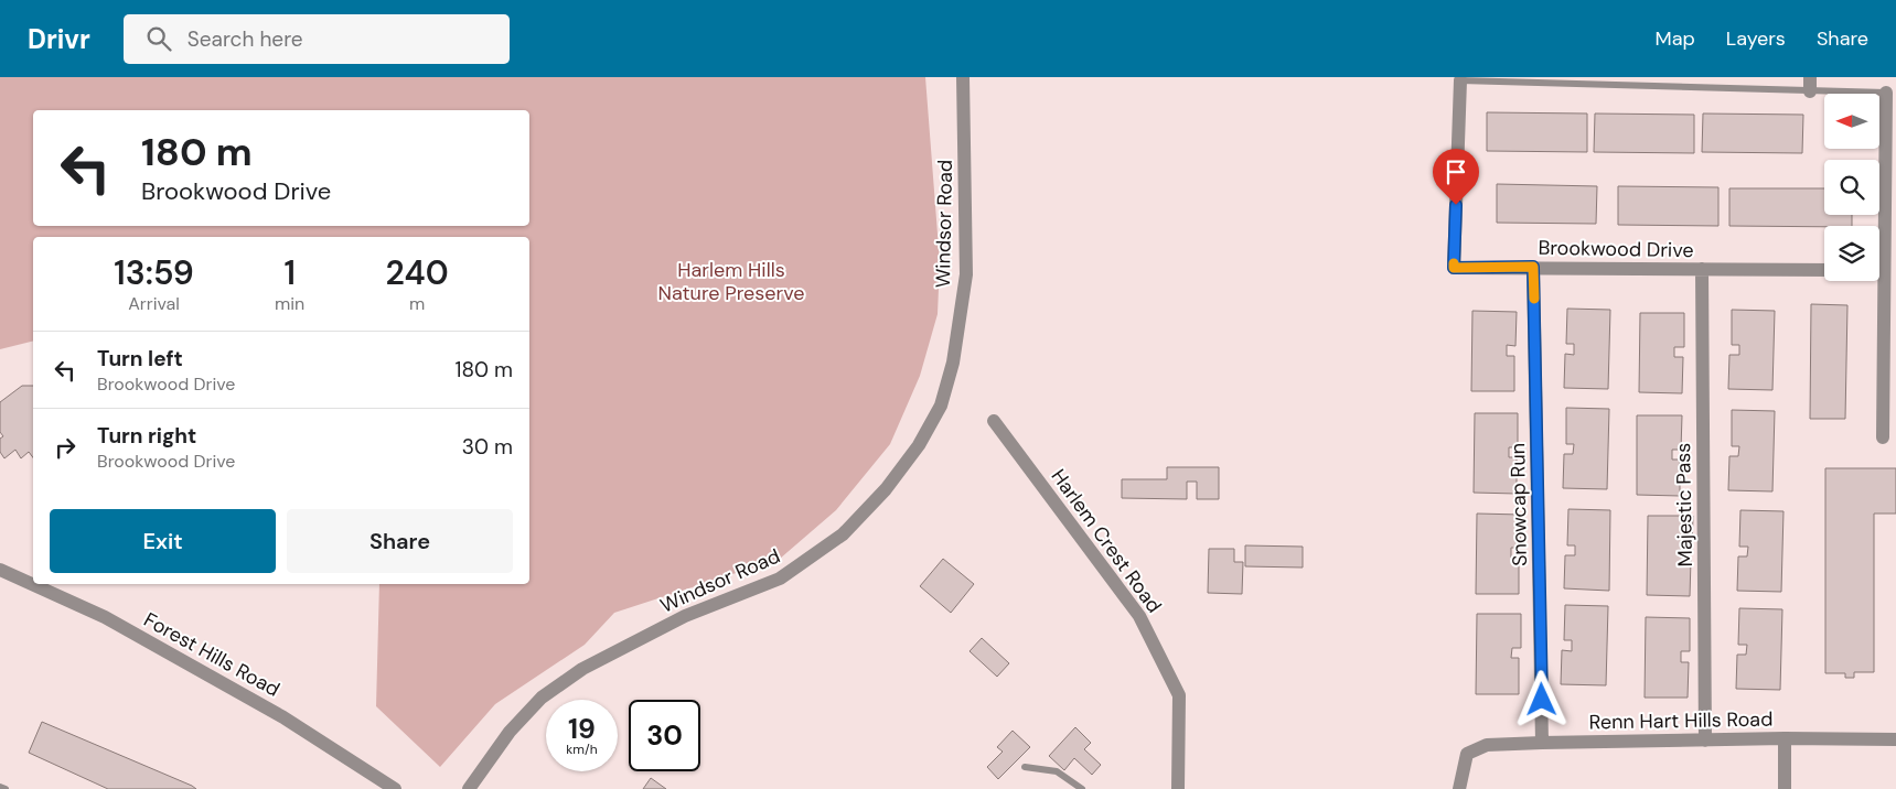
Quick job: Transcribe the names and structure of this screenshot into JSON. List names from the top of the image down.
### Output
{
  "streets": {
    "street": [
      "Windsor Road",
      "Brookwood Drive",
      "Snowcap Run",
      "Majestic Pass",
      "Harlem Crest Road",
      "Forest Hills Road",
      "Renn Hart Hills Road"
    ]
  },
  "crossings": [
    ["Brookwood Drive", "Snowcap Run"],
    ["Brookwood Drive", "Majestic Pass"],
    ["Snowcap Run", "Renn Hart Hills Road"],
    ["Majestic Pass", "Renn Hart Hills Road"]
  ],
  "parks": ["Harlem Hills Nature Preserve"],
  "north": "left",
  "page": {
    "header": "Drivr",
    "search": "Search here",
    "nav": ["Map", "Layers", "Share"],
    "turn": ["180 m", "Brookwood Drive"],
    "eta": [
      "13:59",
      "Arrival",
      "1",
      "min",
      "240",
      "m"
    ],
    "list": [
      {
        "name": "Turn left",
        "note": "Brookwood Drive",
        "value": "180 m"
      },
      {
        "name": "Turn right",
        "note": "Brookwood Drive",
        "value": "30 m"
      }
    ],
    "buttons": ["Exit", "Share"],
    "speed": "19 km/h",
    "limit": "30"
  }
}
